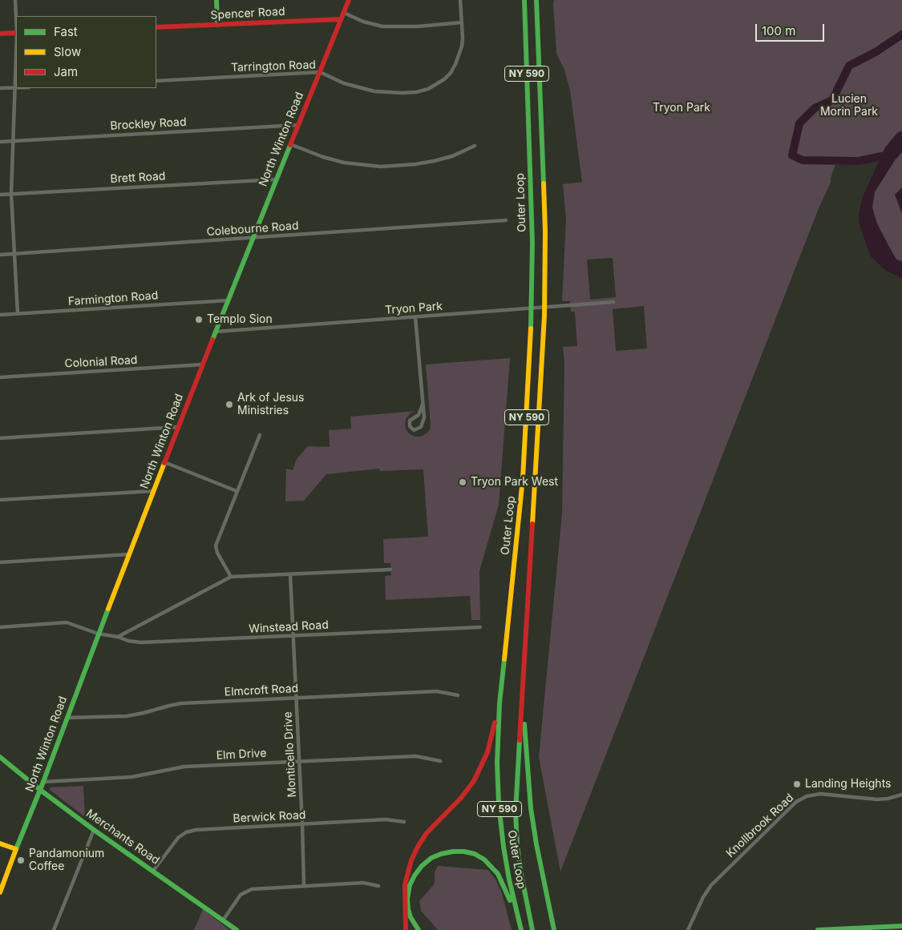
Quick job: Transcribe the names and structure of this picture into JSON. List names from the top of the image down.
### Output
{
  "streets": {
    "main road": [
      "Spencer Road",
      "NY 590",
      "North Winton Road",
      "Outer Loop",
      "Merchants Road"
    ],
    "street": [
      "Tarrington Road",
      "Brockley Road",
      "Brett Road",
      "Colebourne Road",
      "Farmington Road",
      "Tryon Park",
      "Colonial Road",
      "Winstead Road",
      "Elmcroft Road",
      "Elm Drive",
      "Monticello Drive",
      "Berwick Road",
      "Knollbrook Road"
    ]
  },
  "crossings": [
    ["Spencer Road", "North Winton Road"],
    ["Tarrington Road", "North Winton Road"],
    ["Brockley Road", "North Winton Road"],
    ["North Winton Road", "Brett Road"],
    ["North Winton Road", "Colebourne Road"],
    ["North Winton Road", "Farmington Road"],
    ["North Winton Road", "Tryon Park"],
    ["North Winton Road", "Colonial Road"],
    ["North Winton Road", "Winstead Road"],
    ["North Winton Road", "Elmcroft Road"],
    ["North Winton Road", "Elm Drive"],
    ["North Winton Road", "Merchants Road"],
    ["Winstead Road", "Monticello Drive"],
    ["Elmcroft Road", "Monticello Drive"],
    ["Elm Drive", "Monticello Drive"],
    ["Monticello Drive", "Berwick Road"],
    ["Berwick Road", "Merchants Road"]
  ],
  "parks": ["Lucien Morin Park", "Tryon Park"],
  "places": [
    "Templo Sion",
    "Ark of Jesus Ministries",
    "Tryon Park West",
    "Landing Heights",
    "Pandamonium Coffee"
  ],
  "legend": ["Fast", "Slow", "Jam"],
  "scale_bar": "100 m"
}
